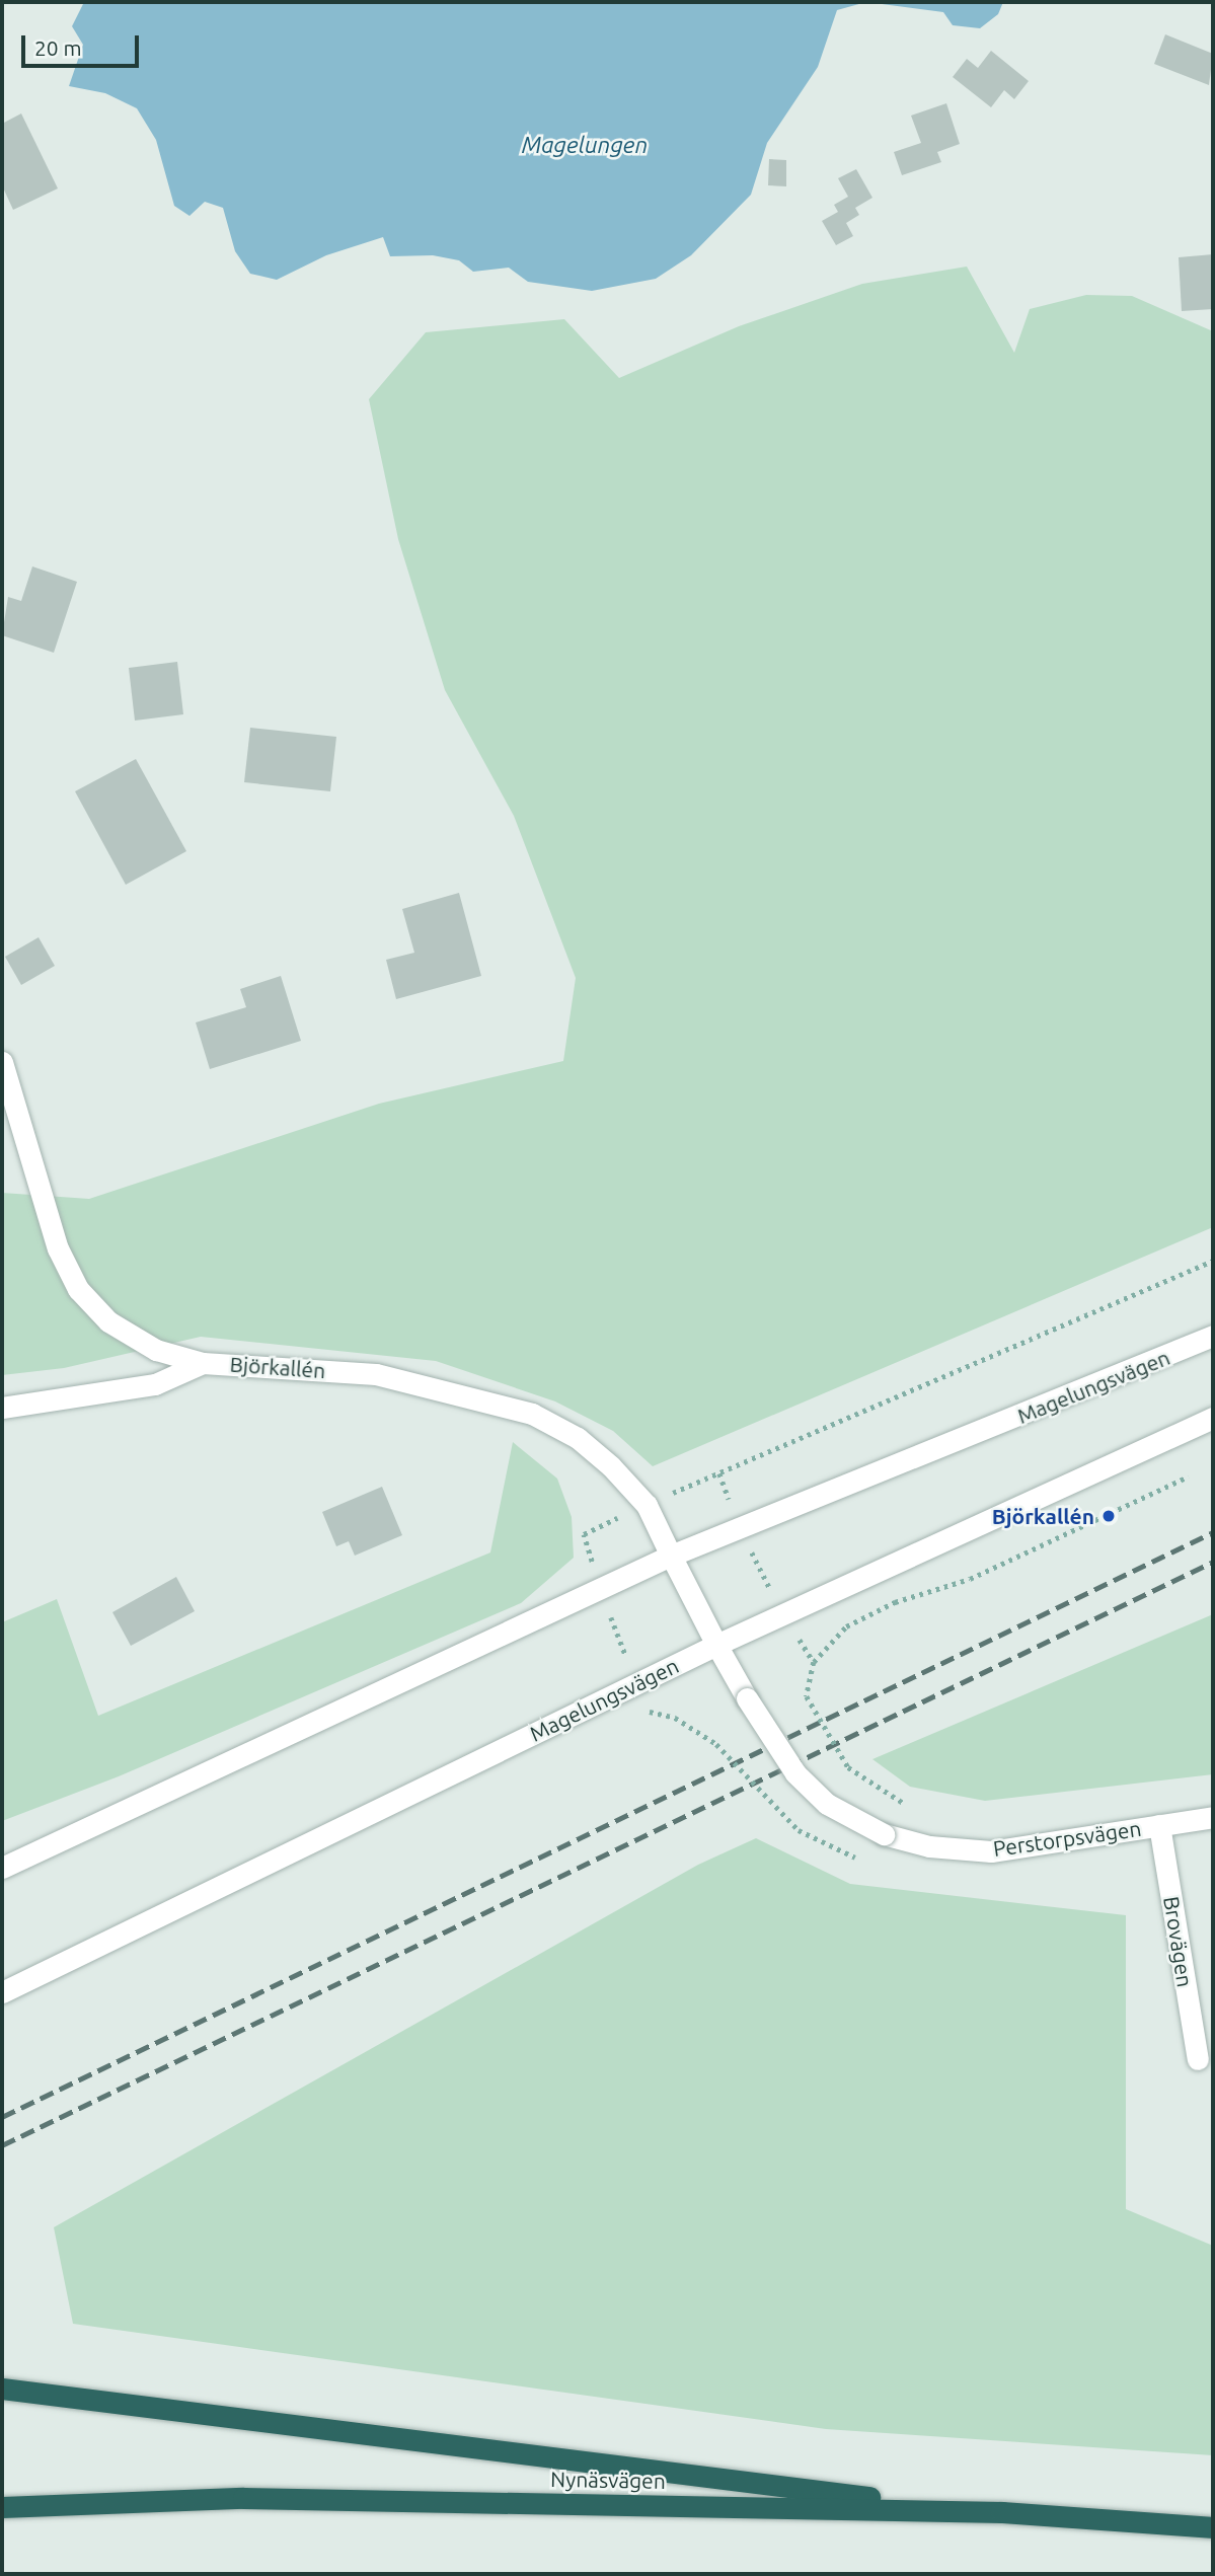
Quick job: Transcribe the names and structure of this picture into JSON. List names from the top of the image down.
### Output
{
  "streets": {
    "highway": ["Nynäsvägen"],
    "main road": [
      "Björkallén",
      "Magelungsvägen",
      "Perstorpsvägen",
      "Brovägen"
    ]
  },
  "crossings": [
    ["Björkallén", "Magelungsvägen"],
    ["Björkallén", "Perstorpsvägen"],
    ["Magelungsvägen", "Perstorpsvägen"],
    ["Perstorpsvägen", "Brovägen"]
  ],
  "water": ["Magelungen"],
  "places": ["Björkallén"],
  "scale_bar": "20 m"
}
